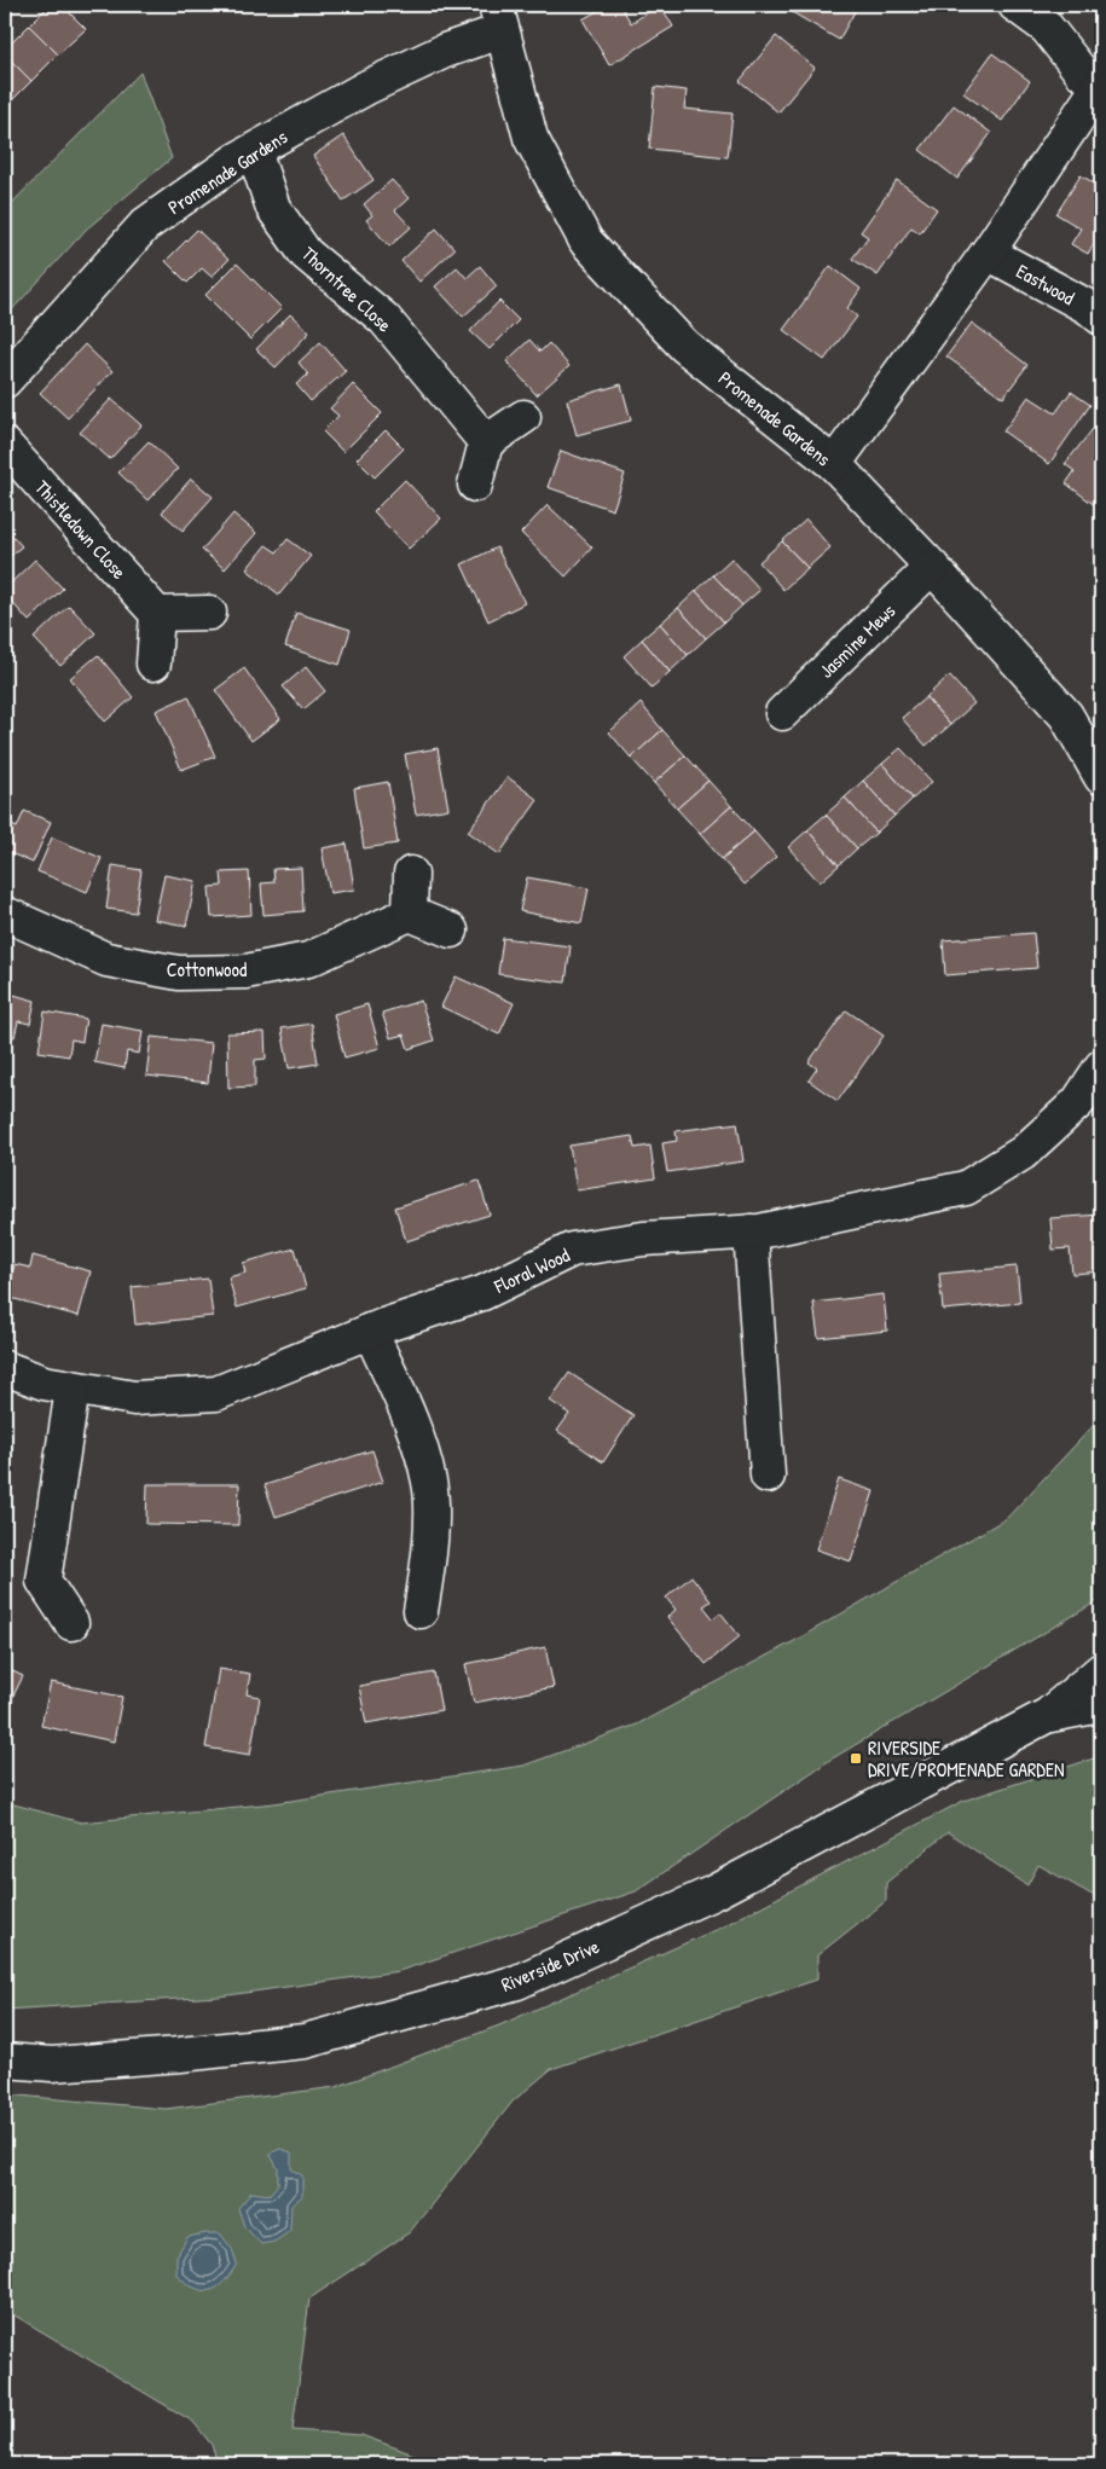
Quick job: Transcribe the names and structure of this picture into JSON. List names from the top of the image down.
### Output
{
  "streets": {
    "street": [
      "Promenade Gardens",
      "Eastwood",
      "Thorntree Close",
      "Thistledown Close",
      "Jasmine Mews",
      "Cottonwood",
      "Floral Wood",
      "Riverside Drive"
    ]
  },
  "crossings": [
    ["Promenade Gardens", "Thorntree Close"],
    ["Promenade Gardens", "Jasmine Mews"]
  ],
  "places": {
    "transit": ["RIVERSIDE DRIVE/PROMENADE GARDEN"]
  }
}
